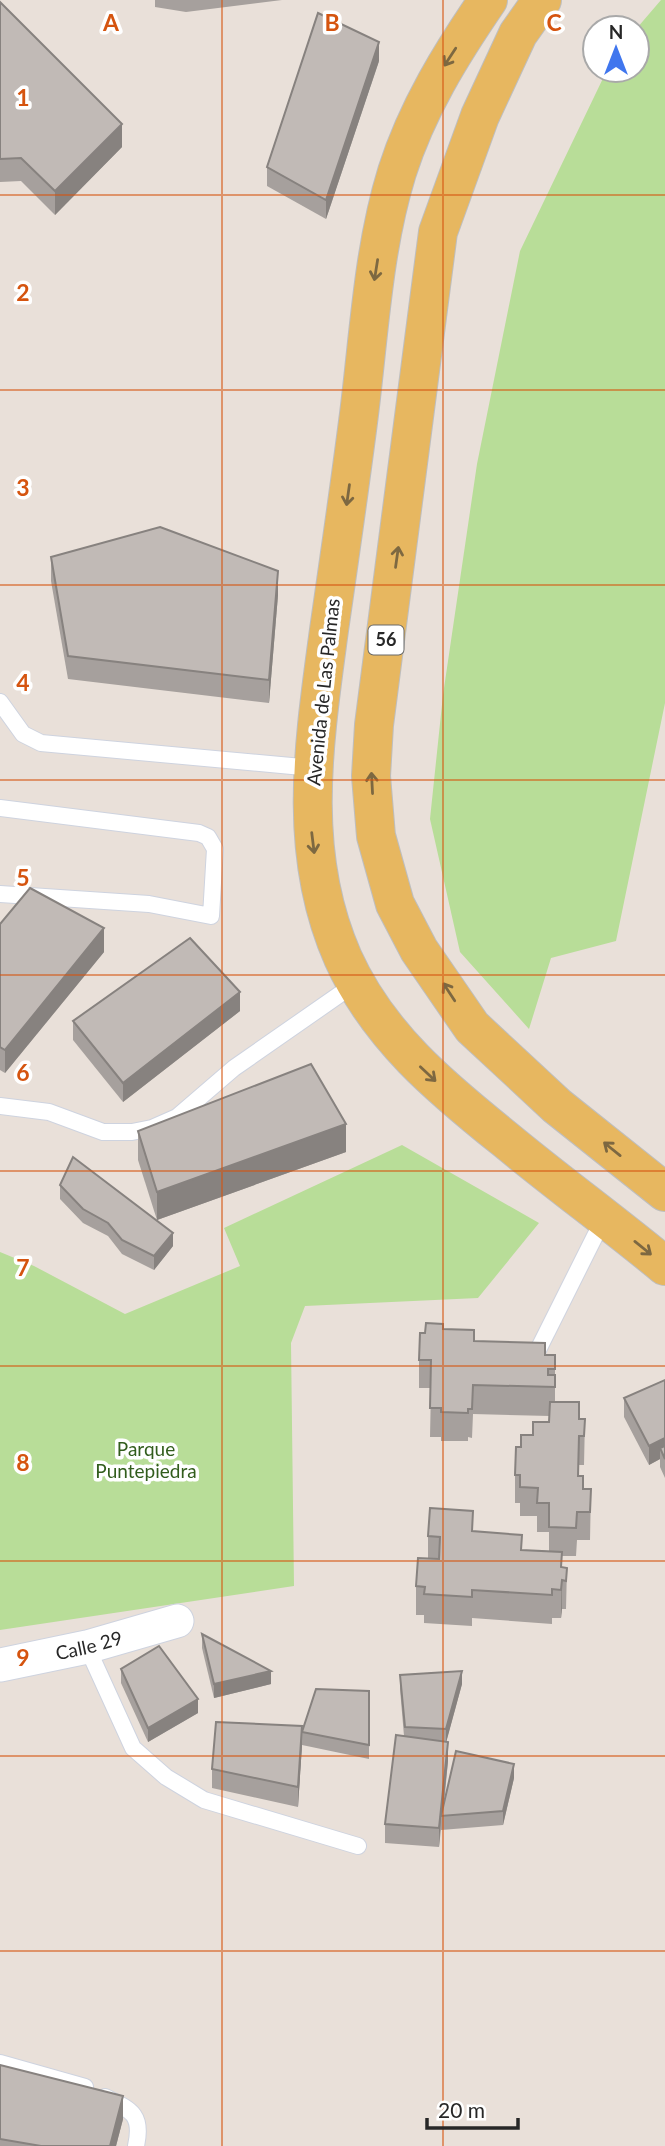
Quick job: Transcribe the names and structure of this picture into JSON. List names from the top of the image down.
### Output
{
  "streets": {
    "main road": ["56", "Avenida de Las Palmas"],
    "street": ["Calle 29"]
  },
  "one_way": ["Avenida de Las Palmas"],
  "parks": ["Parque Puntepiedra"],
  "scale_bar": "20 m",
  "north": "top",
  "grid": {
    "columns": ["A", "B", "C"],
    "rows": [
      "1",
      "2",
      "3",
      "4",
      "5",
      "6",
      "7",
      "8",
      "9"
    ]
  }
}
